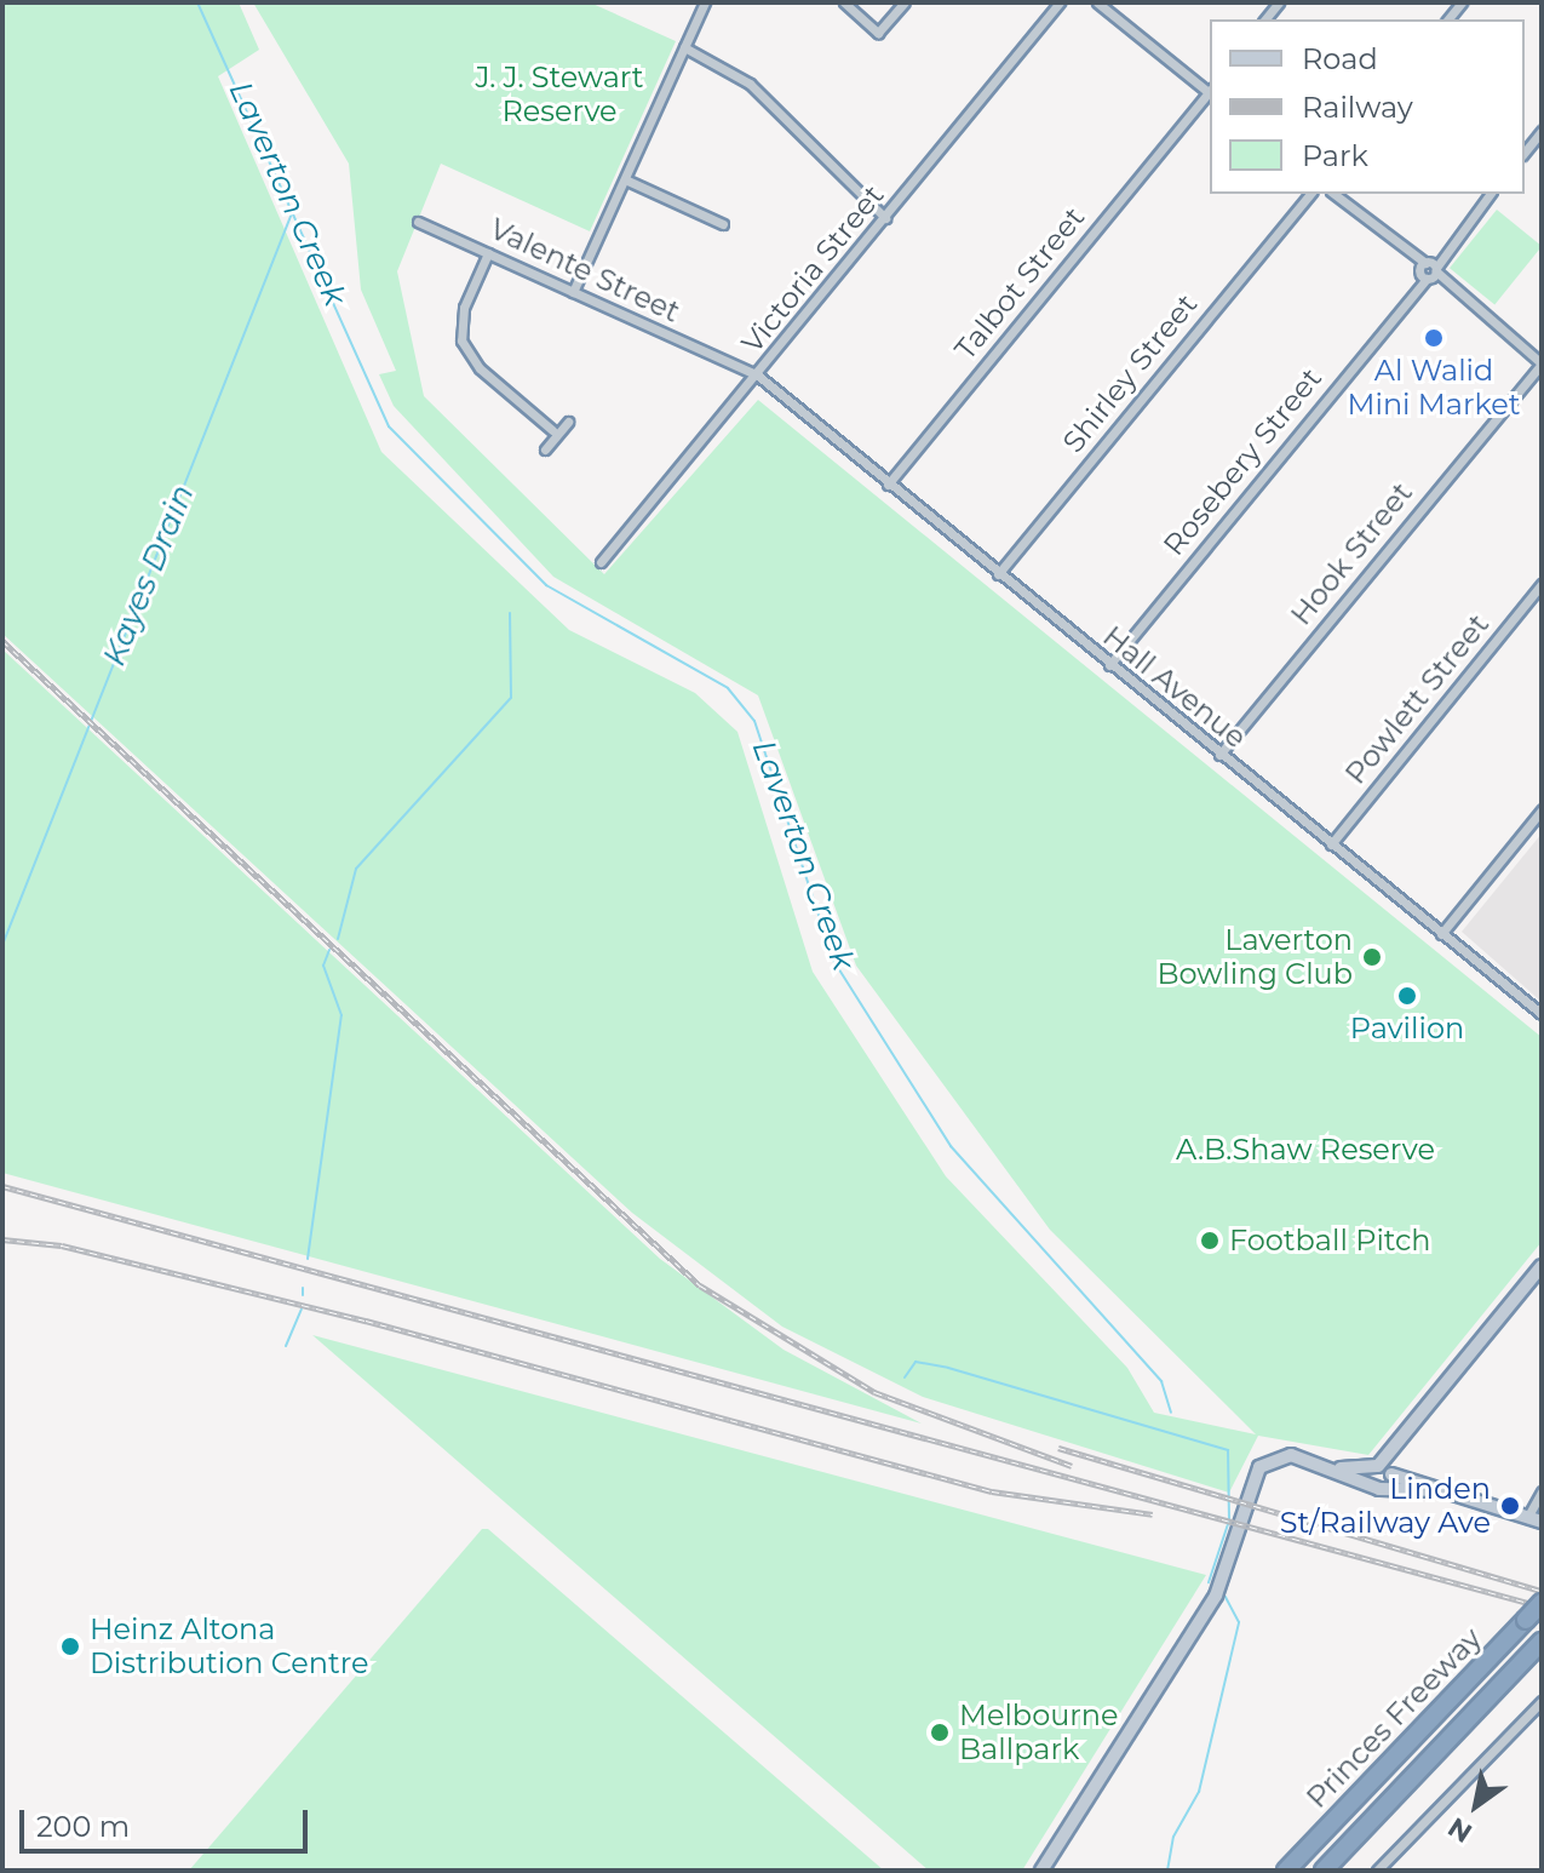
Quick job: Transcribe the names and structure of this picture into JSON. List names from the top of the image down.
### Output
{
  "streets": {
    "highway": ["Princes Freeway"],
    "street": [
      "Victoria Street",
      "Valente Street",
      "Talbot Street",
      "Shirley Street",
      "Rosebery Street",
      "Hook Street",
      "Hall Avenue",
      "Powlett Street"
    ]
  },
  "crossings": [
    ["Victoria Street", "Valente Street"],
    ["Victoria Street", "Hall Avenue"],
    ["Valente Street", "Hall Avenue"],
    ["Talbot Street", "Hall Avenue"],
    ["Shirley Street", "Hall Avenue"],
    ["Rosebery Street", "Hall Avenue"],
    ["Hook Street", "Hall Avenue"],
    ["Hall Avenue", "Powlett Street"]
  ],
  "water": ["Laverton Creek", "Kayes Drain"],
  "parks": ["J. J. Stewart Reserve", "A.B.Shaw Reserve"],
  "places": [
    "Al Walid Mini Market",
    "Laverton Bowling Club",
    "Pavilion",
    "Football Pitch",
    "Linden St/Railway Ave",
    "Heinz Altona Distribution Centre",
    "Melbourne Ballpark"
  ],
  "legend": ["Road", "Railway", "Park"],
  "scale_bar": "200 m",
  "north": "bottom left"
}
